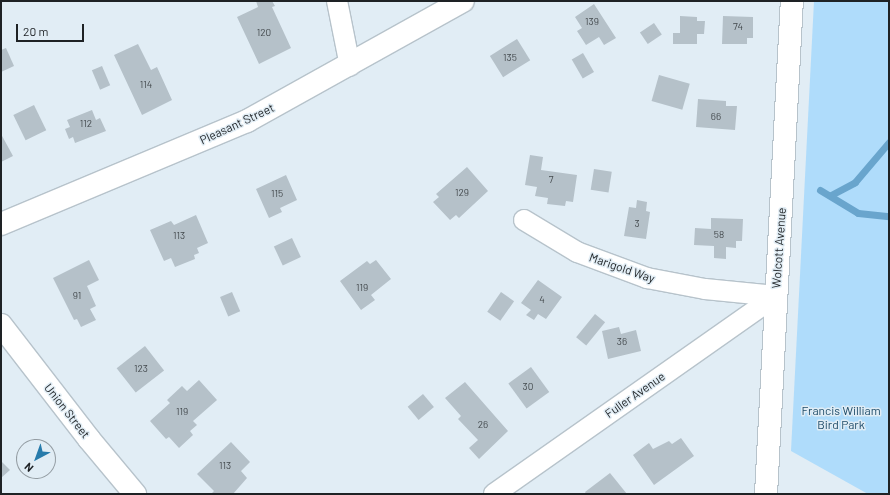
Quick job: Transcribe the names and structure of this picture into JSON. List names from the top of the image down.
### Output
{
  "streets": {
    "street": [
      "Pleasant Street",
      "Wolcott Avenue",
      "Marigold Way",
      "Fuller Avenue",
      "Union Street"
    ]
  },
  "crossings": [
    ["Wolcott Avenue", "Marigold Way"],
    ["Wolcott Avenue", "Fuller Avenue"],
    ["Marigold Way", "Fuller Avenue"]
  ],
  "parks": ["Francis William Bird Park"],
  "house_numbers": [
    "139",
    "74",
    "120",
    "135",
    "114",
    "66",
    "112",
    "7",
    "129",
    "115",
    "3",
    "58",
    "113",
    "119",
    "91",
    "4",
    "36",
    "123",
    "30",
    "119",
    "26",
    "113"
  ],
  "scale_bar": "20 m",
  "north": "bottom left"
}
